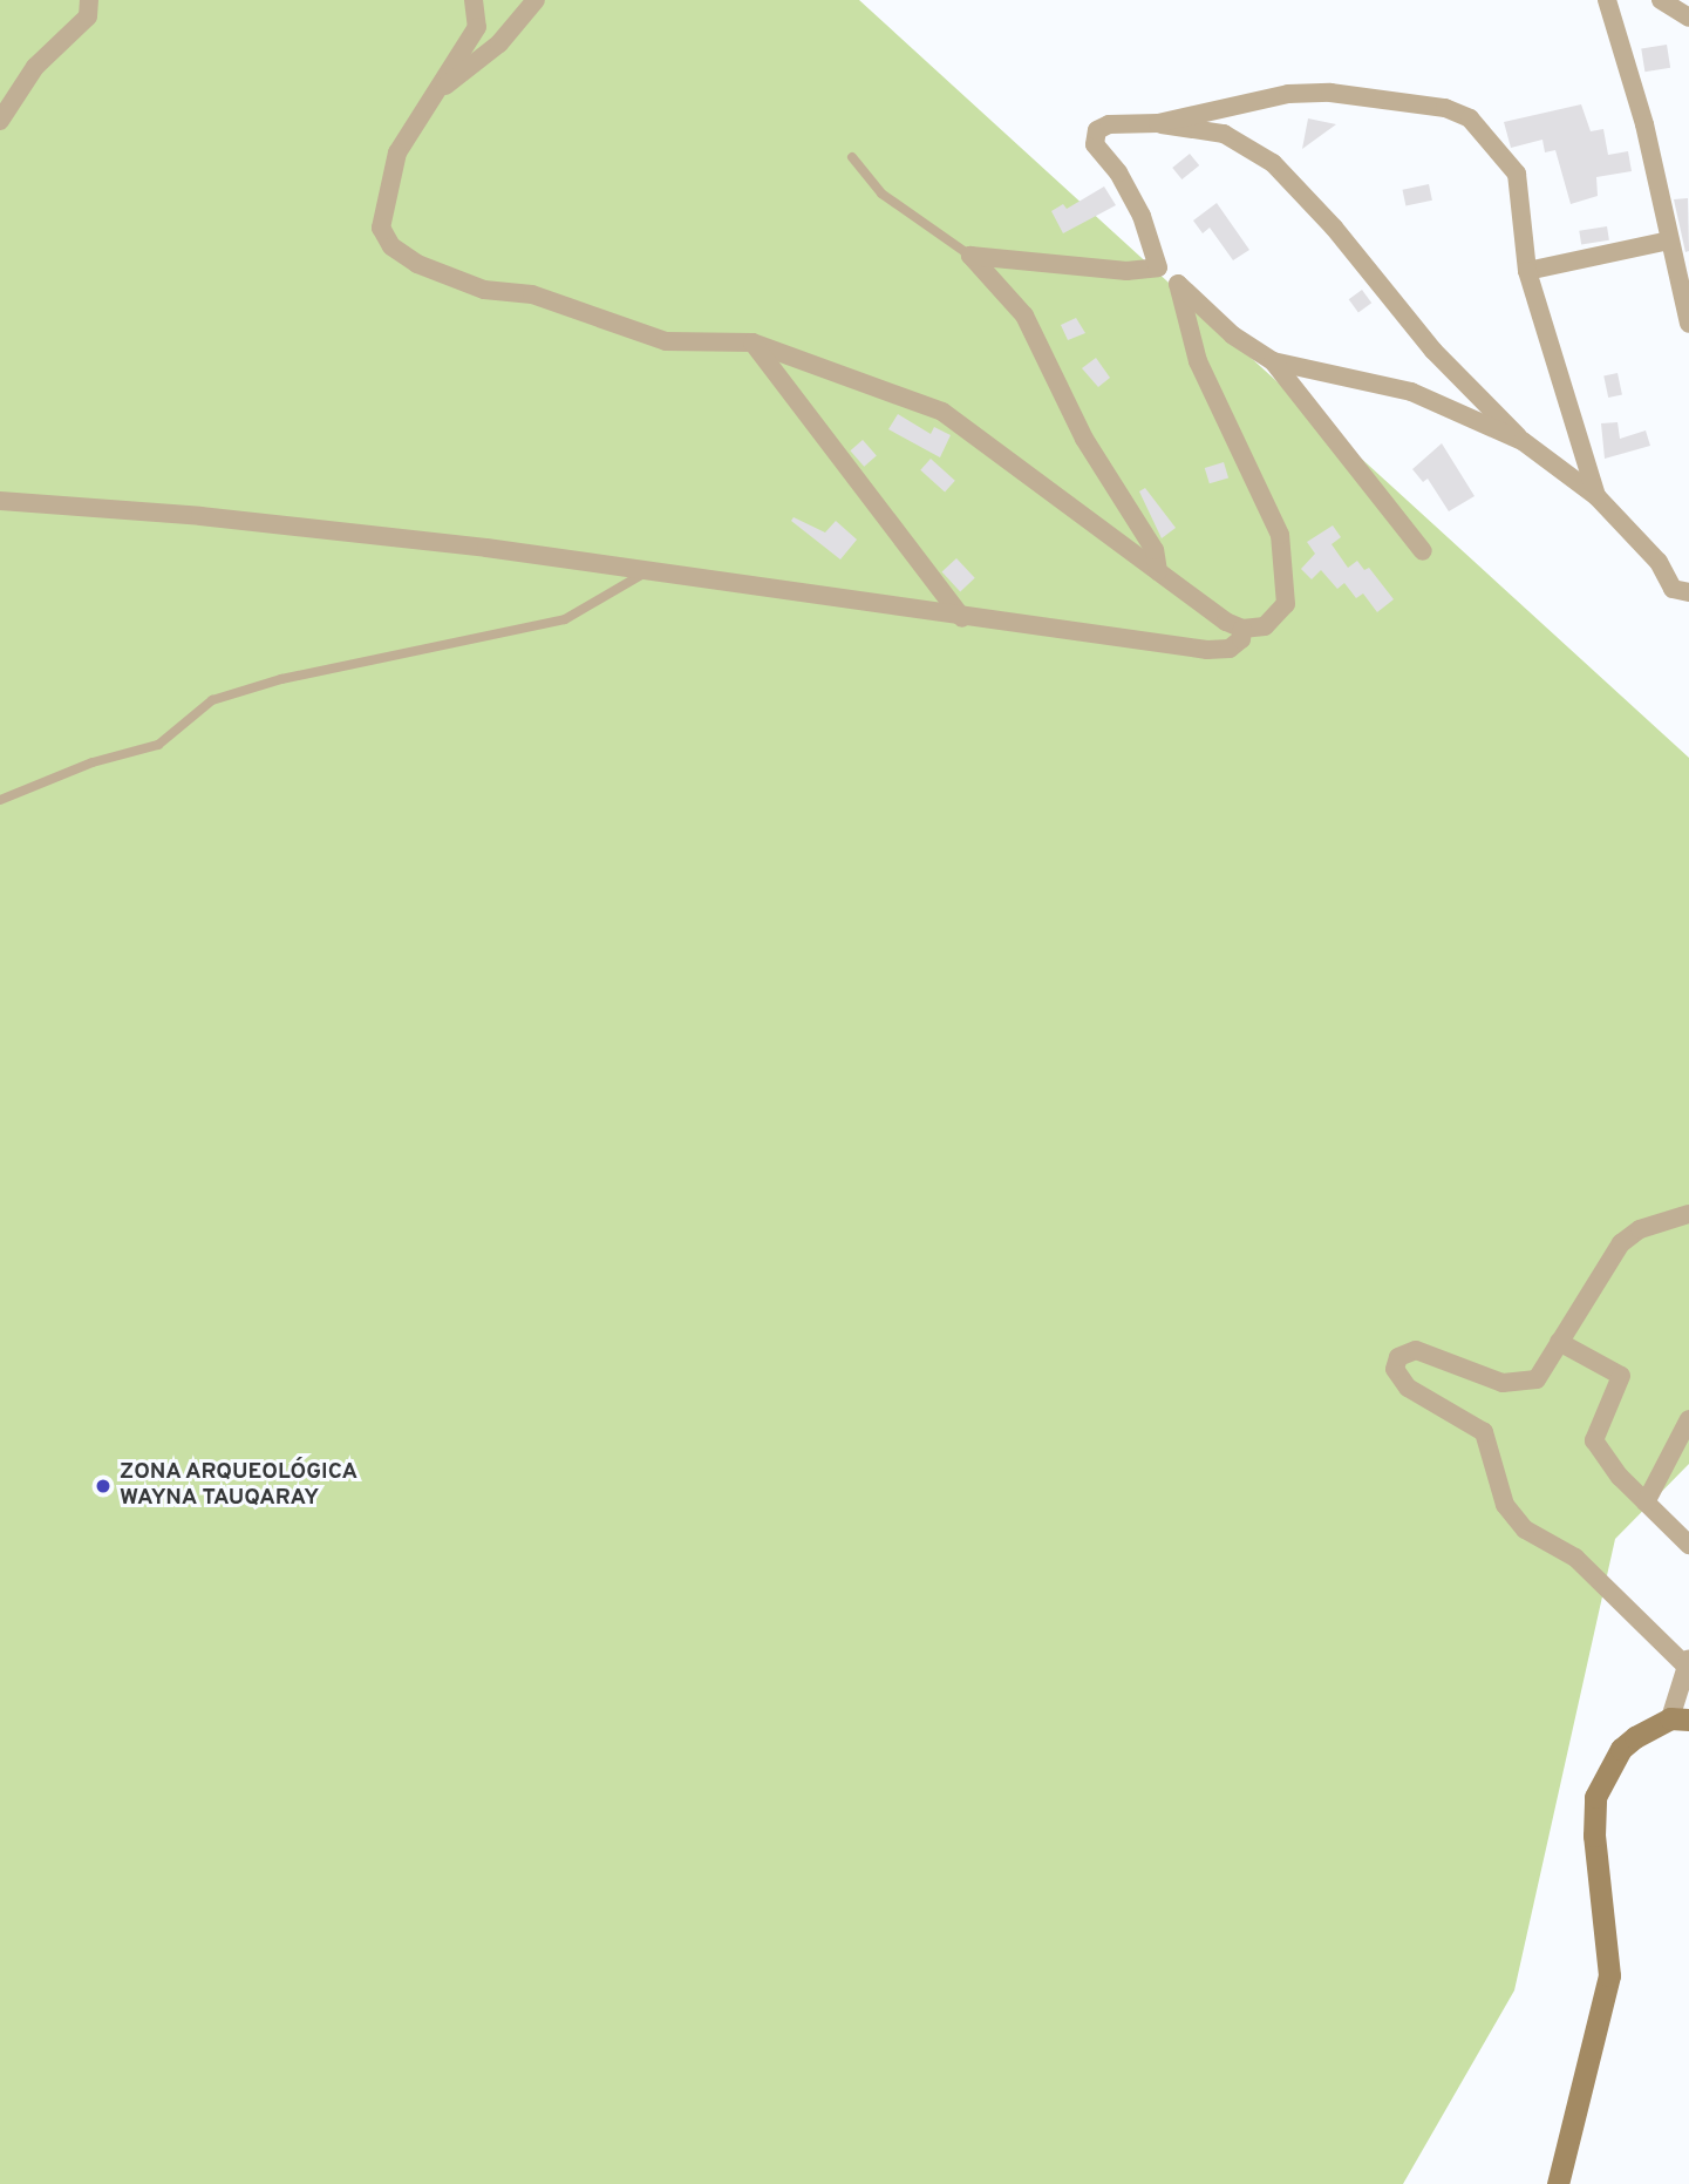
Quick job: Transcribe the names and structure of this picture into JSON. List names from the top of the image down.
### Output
{
  "places": ["ZONA ARQUEOLÓGICA WAYNA TAUQARAY"]
}
